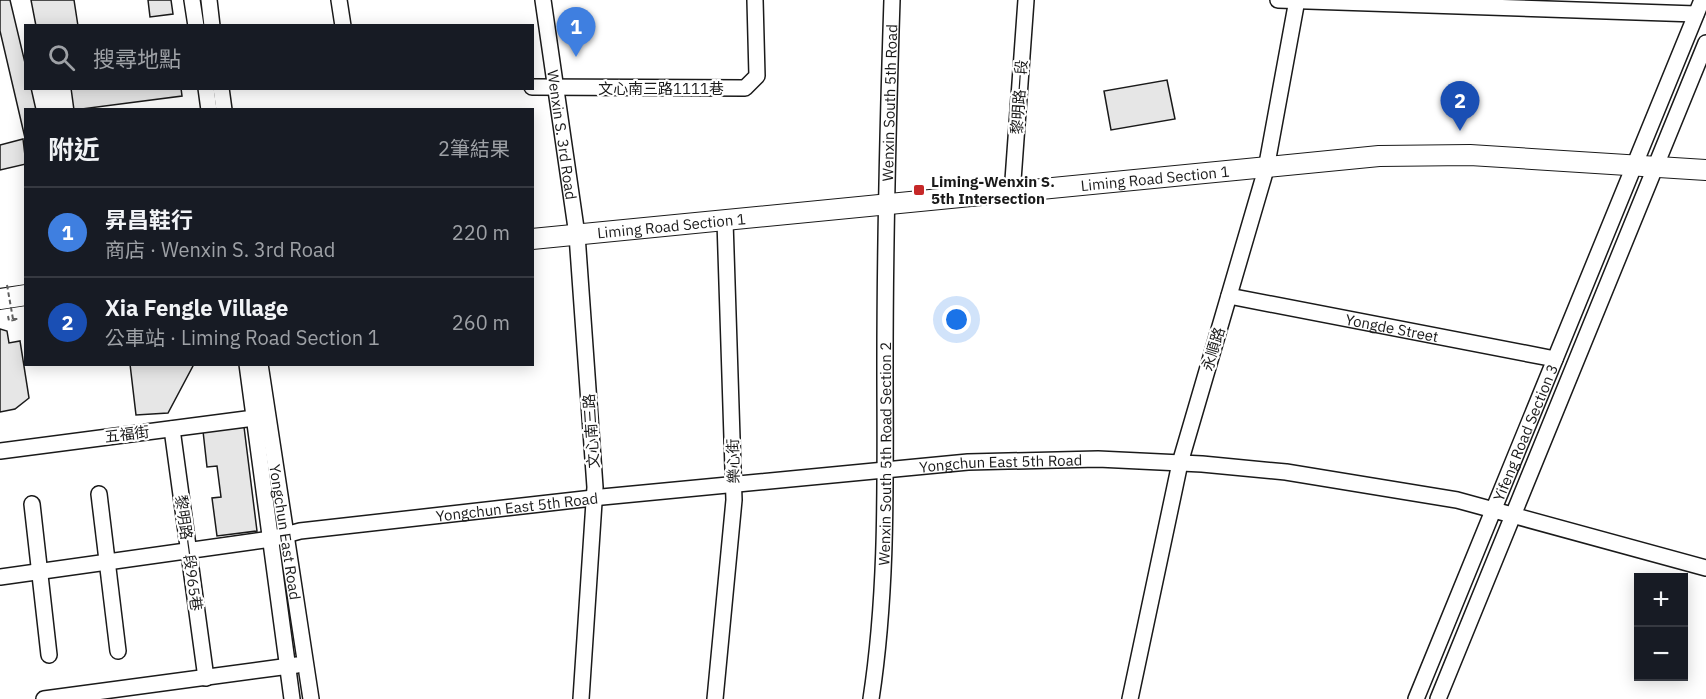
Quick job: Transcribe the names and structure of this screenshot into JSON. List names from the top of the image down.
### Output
{
  "streets": {
    "main road": ["Liming Road Section 1"],
    "street": [
      "文心南三路1111巷",
      "黎明路一段",
      "Wenxin South 5th Road",
      "Wenxin S. 3rd Road",
      "Yongde Street",
      "永順路",
      "文心南三路",
      "Yifeng Road Section 3",
      "五福街",
      "Wenxin South 5th Road Section 2",
      "樂心街",
      "Yongchun East 5th Road",
      "Yongchun East Road",
      "黎明路一段965巷"
    ]
  },
  "crossings": [
    ["文心南三路1111巷", "Wenxin S. 3rd Road"],
    ["黎明路一段", "Liming Road Section 1"],
    ["Wenxin South 5th Road", "Liming Road Section 1"],
    ["Wenxin South 5th Road", "Wenxin South 5th Road Section 2"],
    ["Wenxin S. 3rd Road", "Liming Road Section 1"],
    ["Wenxin S. 3rd Road", "文心南三路"],
    ["Liming Road Section 1", "永順路"],
    ["Liming Road Section 1", "文心南三路"],
    ["Liming Road Section 1", "Yifeng Road Section 3"],
    ["Liming Road Section 1", "Wenxin South 5th Road Section 2"],
    ["Liming Road Section 1", "樂心街"],
    ["Yongde Street", "永順路"],
    ["Yongde Street", "Yifeng Road Section 3"],
    ["永順路", "Yongchun East 5th Road"],
    ["文心南三路", "Yongchun East 5th Road"],
    ["Yifeng Road Section 3", "Yongchun East 5th Road"],
    ["五福街", "Yongchun East Road"],
    ["五福街", "黎明路一段965巷"],
    ["Wenxin South 5th Road Section 2", "Yongchun East 5th Road"],
    ["樂心街", "Yongchun East 5th Road"],
    ["Yongchun East 5th Road", "Yongchun East Road"],
    ["Yongchun East 5th Road", "黎明路一段965巷"]
  ],
  "places": {
    "transit": ["Liming-Wenxin S. 5th Intersection"]
  },
  "page": {
    "pins": ["1", "2"],
    "search": "搜尋地點",
    "heading": ["附近", "2筆結果"],
    "list": [
      {
        "mark": "1",
        "name": "昇昌鞋行",
        "note": "商店 · Wenxin S. 3rd Road",
        "value": "220 m"
      },
      {
        "mark": "2",
        "name": "Xia Fengle Village",
        "note": "公車站 · Liming Road Section 1",
        "value": "260 m"
      }
    ],
    "map_buttons": ["+", "−"]
  }
}
